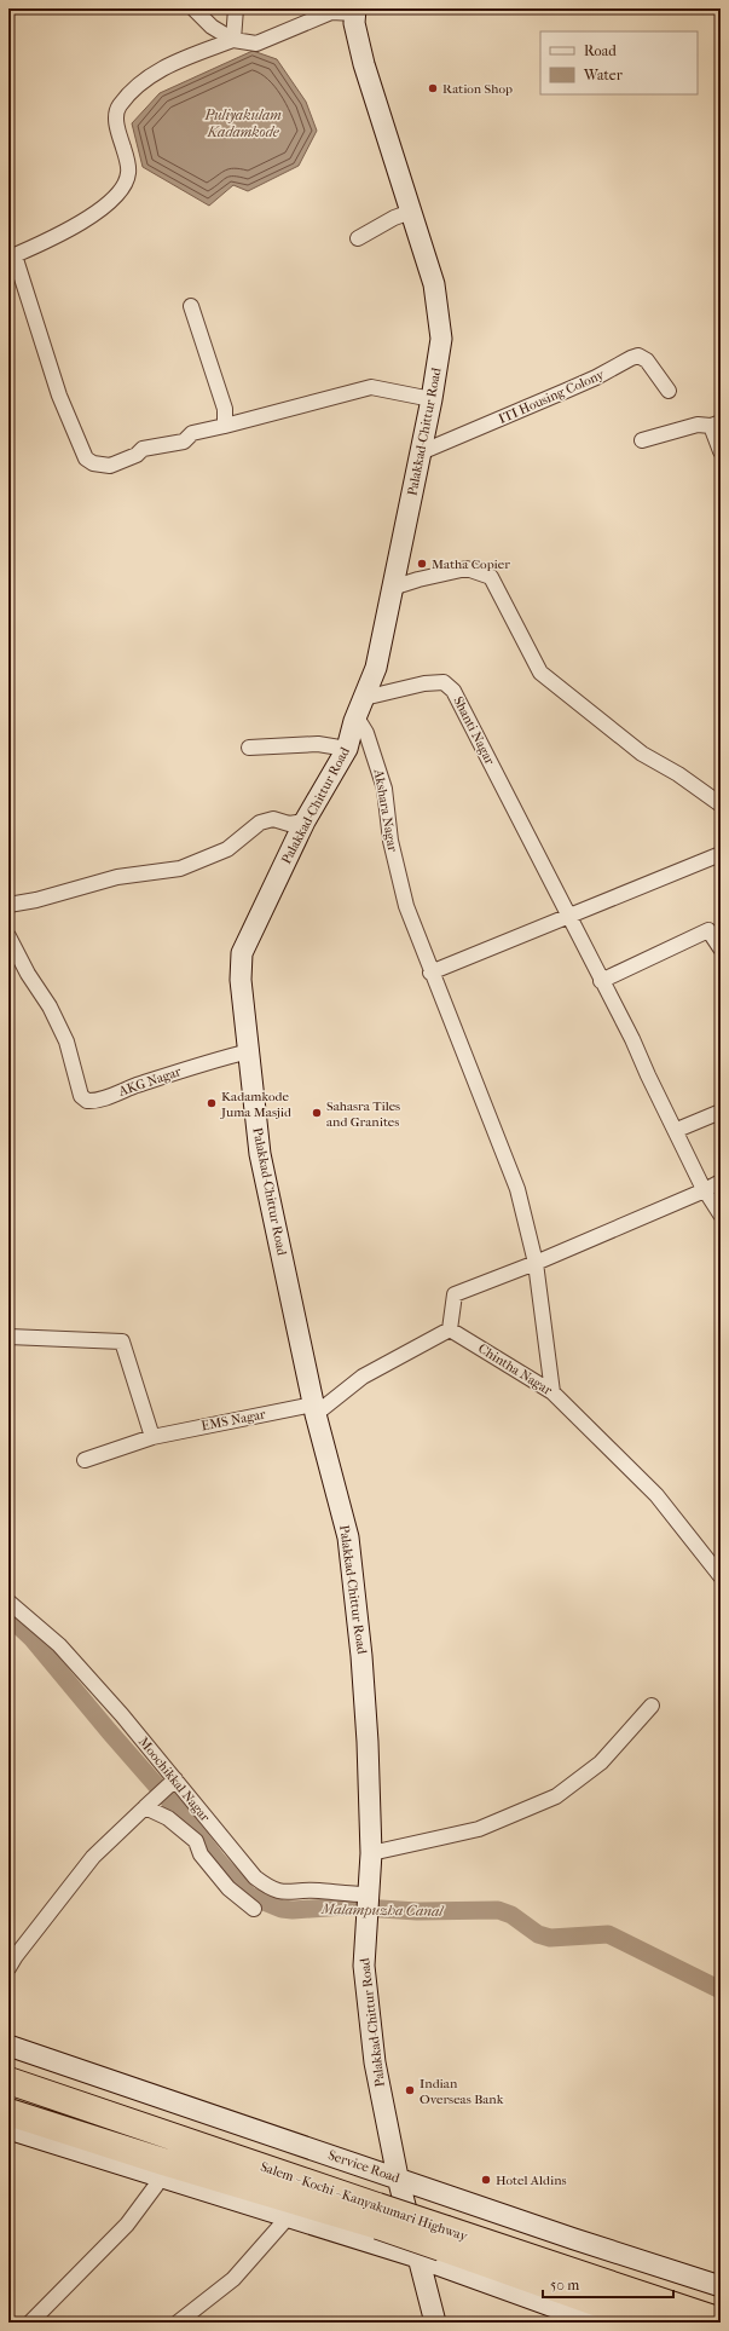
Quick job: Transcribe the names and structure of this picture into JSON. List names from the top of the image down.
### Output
{
  "streets": {
    "highway": ["Salem - Kochi - Kanyakumari Highway"],
    "main road": ["Palakkad-Chittur Road", "Service Road"],
    "street": [
      "ITI Housing Colony",
      "Shanti Nagar",
      "Akshara Nagar",
      "AKG Nagar",
      "Chintha Nagar",
      "EMS Nagar",
      "Moochikkal Nagar"
    ]
  },
  "crossings": [
    ["ITI Housing Colony", "Palakkad-Chittur Road"],
    ["Palakkad-Chittur Road", "Shanti Nagar"],
    ["Palakkad-Chittur Road", "Akshara Nagar"],
    ["Palakkad-Chittur Road", "AKG Nagar"],
    ["Palakkad-Chittur Road", "EMS Nagar"],
    ["Palakkad-Chittur Road", "Moochikkal Nagar"],
    ["Palakkad-Chittur Road", "Service Road"],
    ["Palakkad-Chittur Road", "Salem - Kochi - Kanyakumari Highway"],
    ["Akshara Nagar", "Chintha Nagar"]
  ],
  "water": ["Puliyakulam Kadamkode", "Malampuzha Canal"],
  "places": [
    "Ration Shop",
    "Matha Copier",
    "Kadamkode Juma Masjid",
    "Sahasra Tiles and Granites",
    "Indian Overseas Bank",
    "Hotel Aldins"
  ],
  "legend": ["Road", "Water"],
  "scale_bar": "50 m"
}
